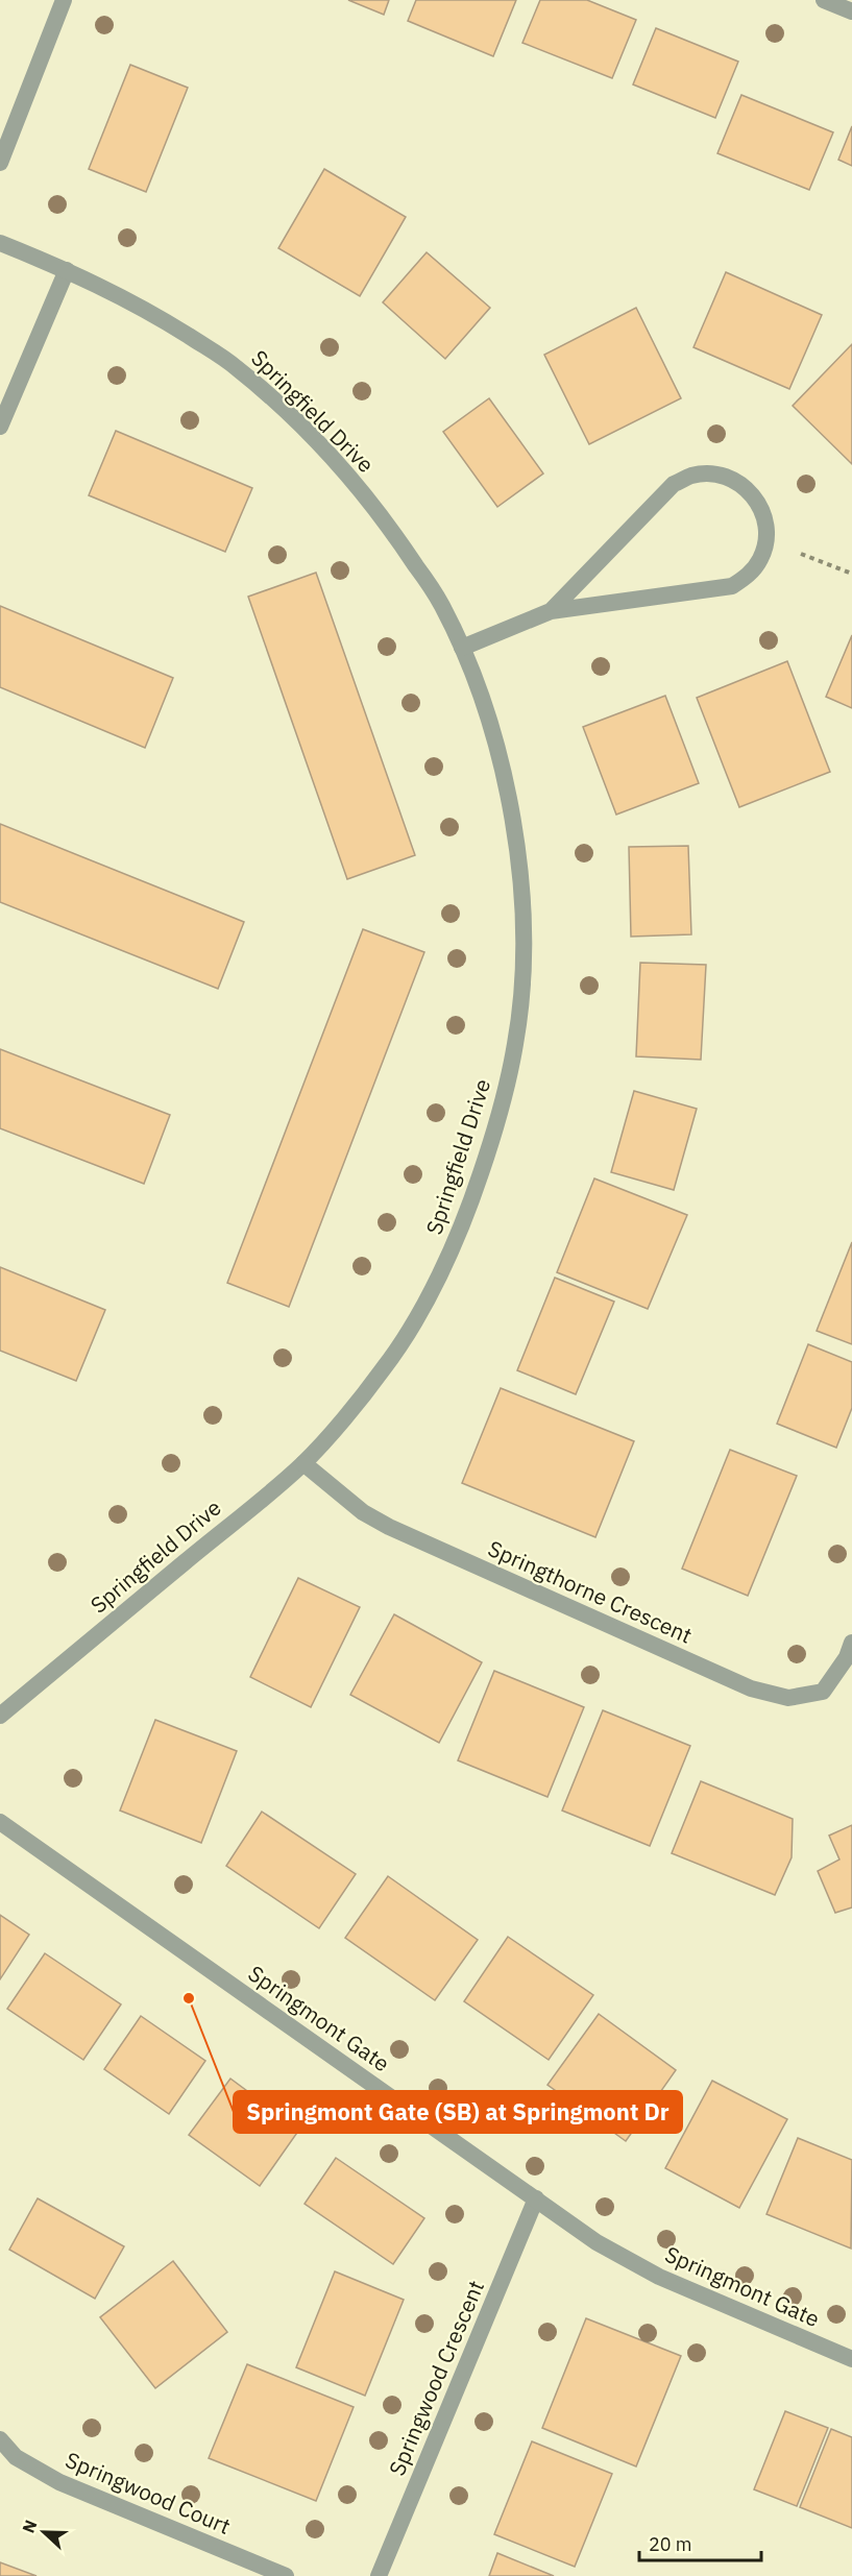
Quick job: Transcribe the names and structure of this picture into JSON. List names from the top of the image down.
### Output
{
  "streets": {
    "street": [
      "Springfield Drive",
      "Springthorne Crescent",
      "Springmont Gate",
      "Springwood Crescent",
      "Springwood Court"
    ]
  },
  "crossings": [
    ["Springfield Drive", "Springthorne Crescent"],
    ["Springmont Gate", "Springwood Crescent"]
  ],
  "places": ["Springmont Gate (SB) at Springmont Dr"],
  "scale_bar": "20 m",
  "north": "left"
}
